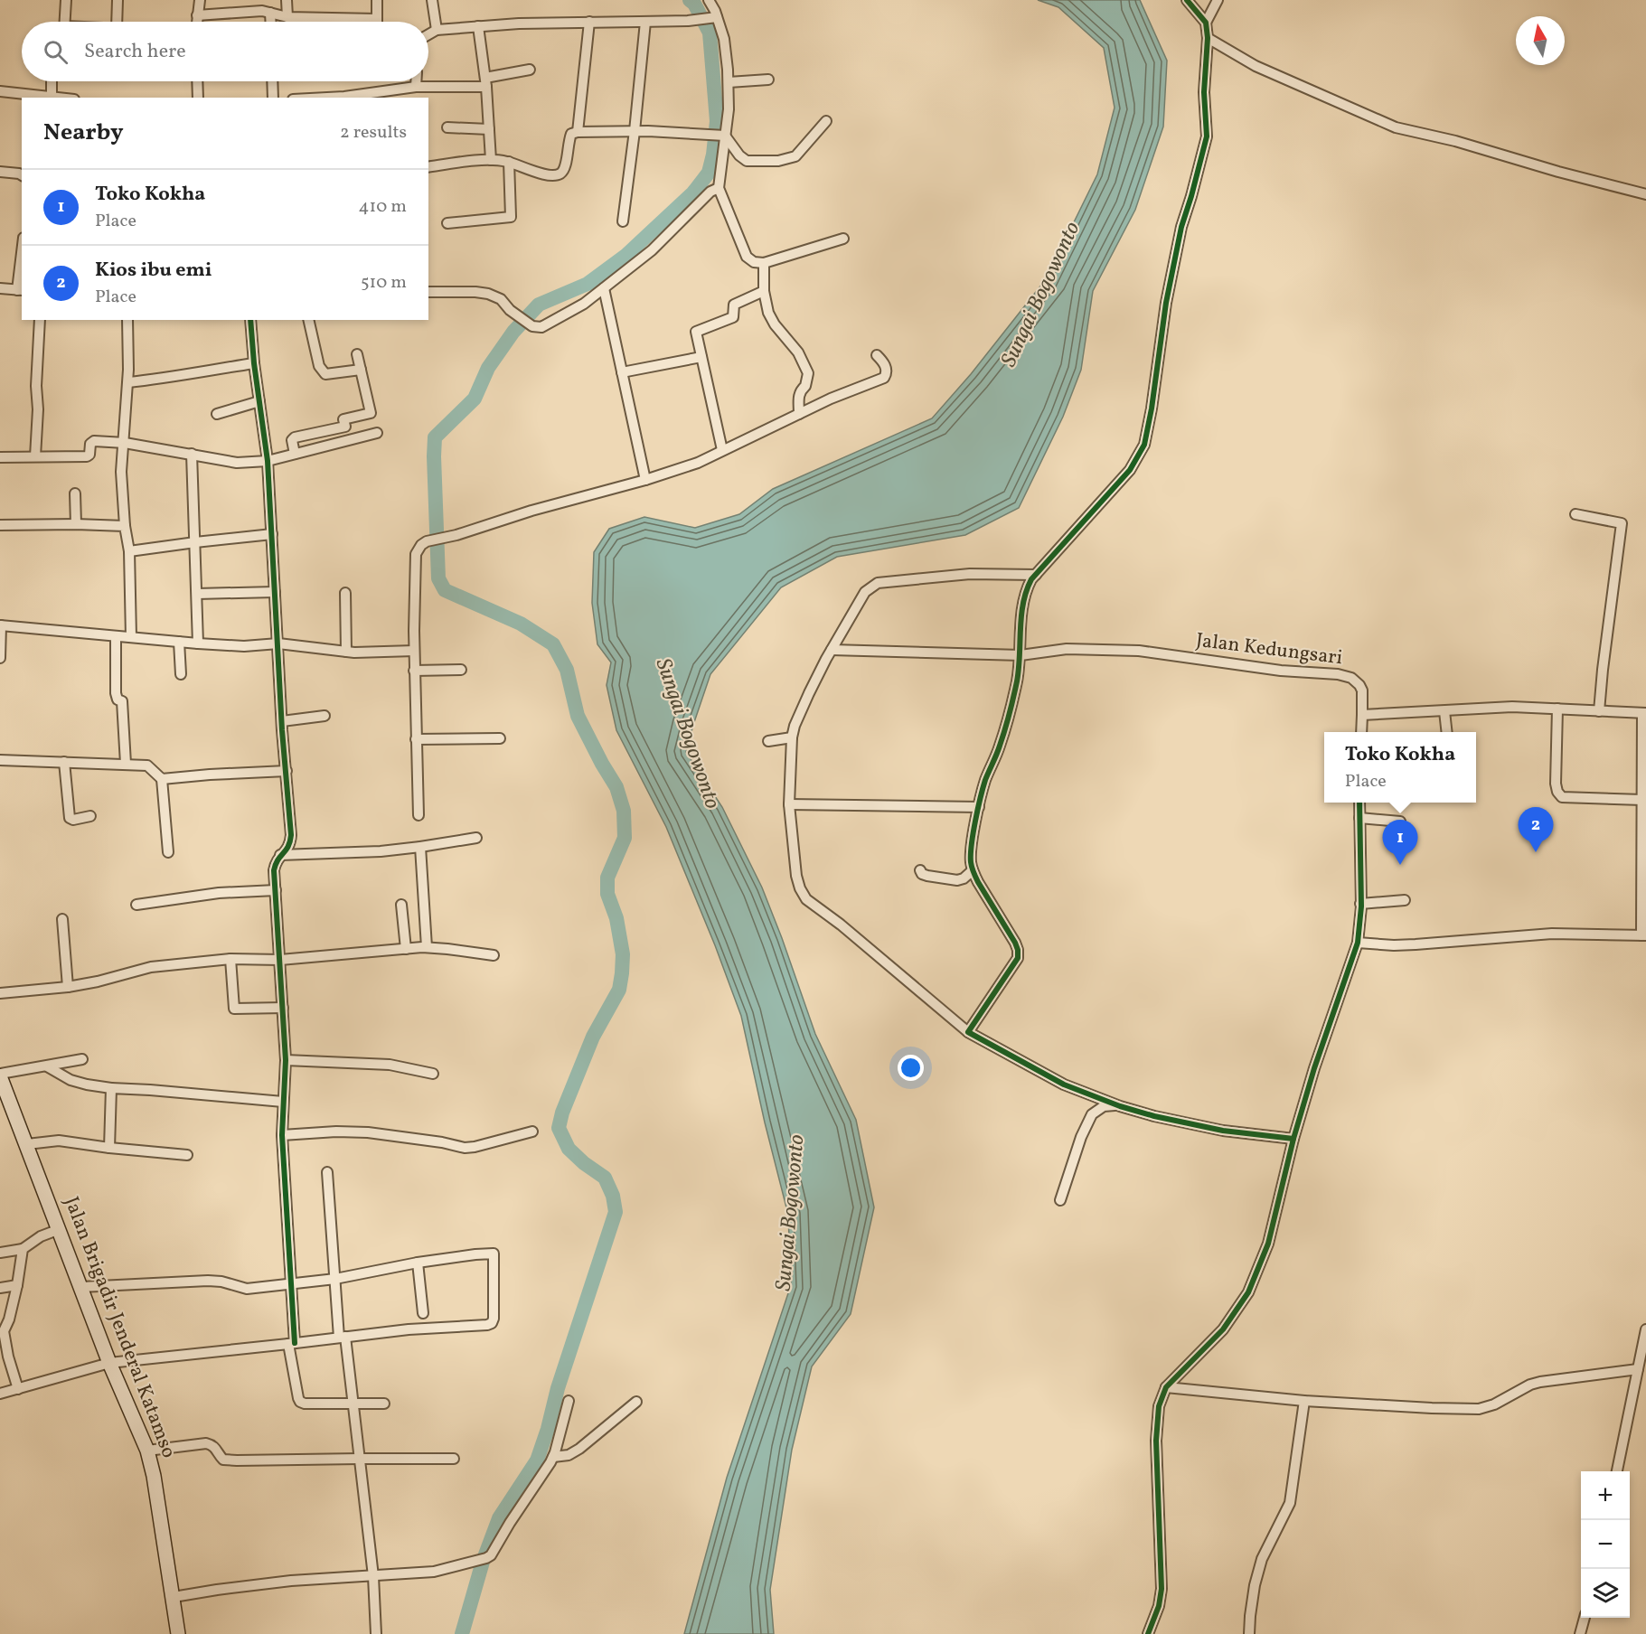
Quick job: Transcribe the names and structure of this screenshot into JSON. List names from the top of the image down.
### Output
{
  "streets": {
    "main road": ["Jalan Brigadir Jenderal Katamso"],
    "street": ["Jalan Kedungsari"]
  },
  "water": ["Sungai Bogowonto"],
  "north": "top",
  "page": {
    "search": "Search here",
    "heading": ["Nearby", "2 results"],
    "list": [
      {
        "mark": "1",
        "name": "Toko Kokha",
        "note": "Place",
        "value": "410 m"
      },
      {
        "mark": "2",
        "name": "Kios ibu emi",
        "note": "Place",
        "value": "510 m"
      }
    ],
    "popup": ["Toko Kokha", "Place"],
    "pins": ["2", "1"],
    "map_buttons": ["+", "−"]
  }
}
